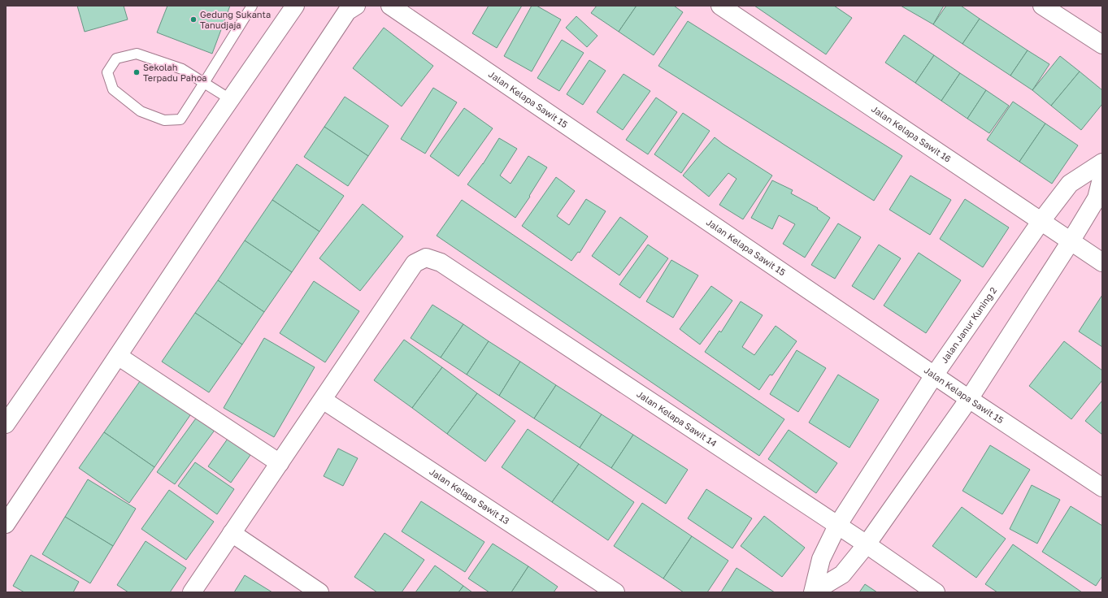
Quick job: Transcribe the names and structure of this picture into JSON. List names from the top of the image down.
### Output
{
  "streets": {
    "street": [
      "Jalan Kelapa Sawit 15",
      "Jalan Kelapa Sawit 16",
      "Jalan Janur Kuning 2",
      "Jalan Kelapa Sawit 14",
      "Jalan Kelapa Sawit 13"
    ]
  },
  "crossings": [
    ["Jalan Kelapa Sawit 15", "Jalan Janur Kuning 2"],
    ["Jalan Kelapa Sawit 16", "Jalan Janur Kuning 2"],
    ["Jalan Janur Kuning 2", "Jalan Kelapa Sawit 14"],
    ["Jalan Kelapa Sawit 14", "Jalan Kelapa Sawit 13"]
  ],
  "places": ["Gedung Sukanta Tanudjaja", "Sekolah Terpadu Pahoa"]
}
